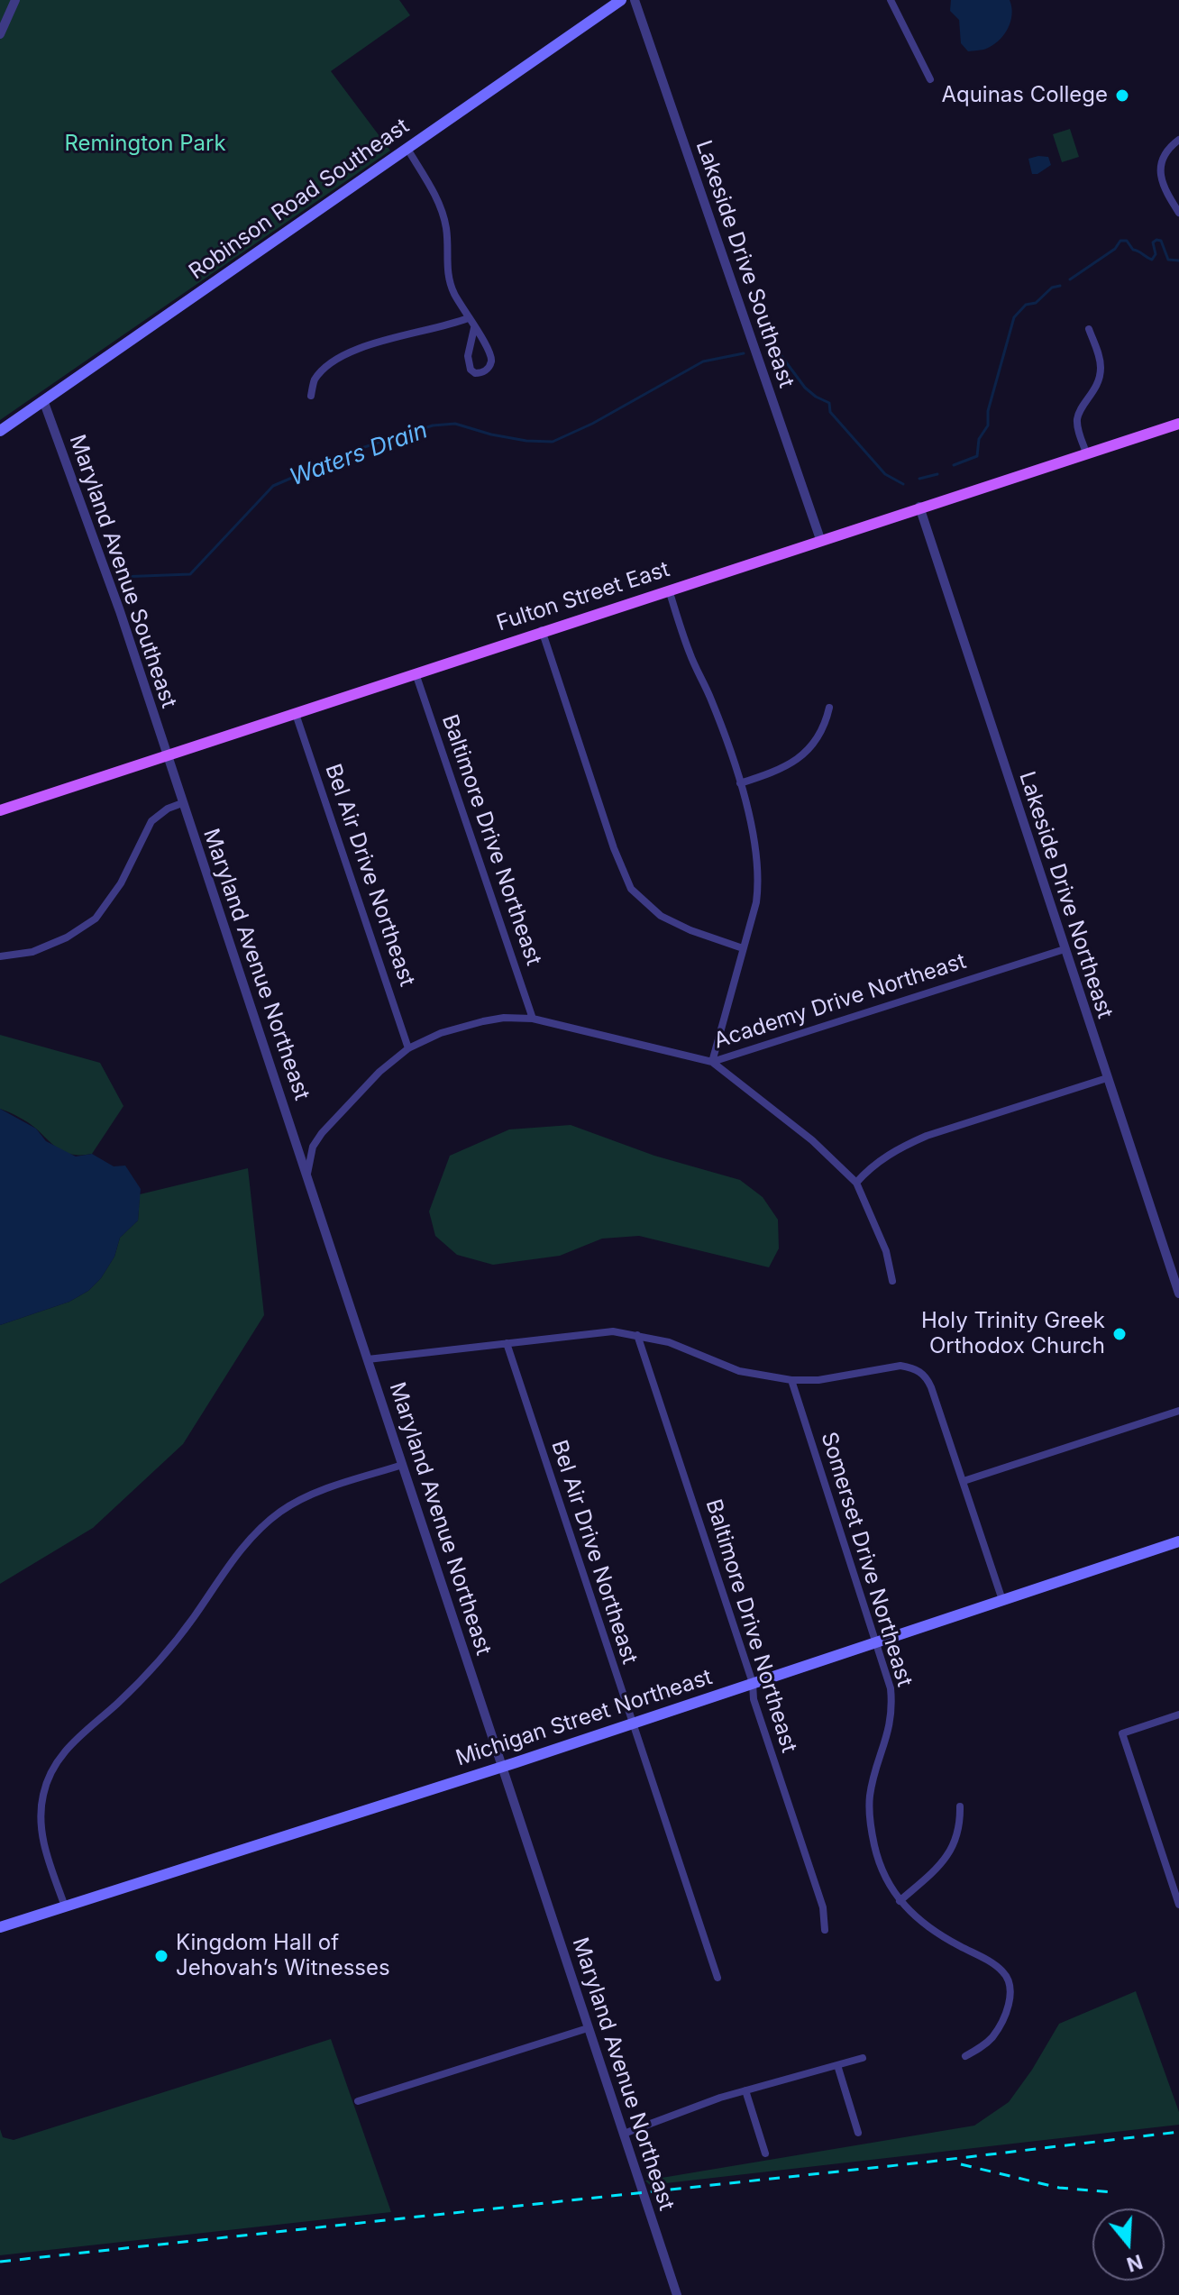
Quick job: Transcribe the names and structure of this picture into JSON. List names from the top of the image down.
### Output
{
  "streets": {
    "main road": ["Robinson Road Southeast", "Fulton Street East", "Michigan Street Northeast"],
    "street": [
      "Lakeside Drive Southeast",
      "Maryland Avenue Southeast",
      "Baltimore Drive Northeast",
      "Bel Air Drive Northeast",
      "Lakeside Drive Northeast",
      "Maryland Avenue Northeast",
      "Academy Drive Northeast",
      "Somerset Drive Northeast"
    ]
  },
  "crossings": [
    ["Robinson Road Southeast", "Maryland Avenue Southeast"],
    ["Lakeside Drive Southeast", "Fulton Street East"],
    ["Maryland Avenue Southeast", "Fulton Street East"],
    ["Maryland Avenue Southeast", "Maryland Avenue Northeast"],
    ["Fulton Street East", "Baltimore Drive Northeast"],
    ["Fulton Street East", "Bel Air Drive Northeast"],
    ["Fulton Street East", "Lakeside Drive Northeast"],
    ["Fulton Street East", "Maryland Avenue Northeast"],
    ["Baltimore Drive Northeast", "Academy Drive Northeast"],
    ["Baltimore Drive Northeast", "Michigan Street Northeast"],
    ["Bel Air Drive Northeast", "Academy Drive Northeast"],
    ["Bel Air Drive Northeast", "Michigan Street Northeast"],
    ["Lakeside Drive Northeast", "Academy Drive Northeast"],
    ["Maryland Avenue Northeast", "Academy Drive Northeast"],
    ["Maryland Avenue Northeast", "Michigan Street Northeast"],
    ["Somerset Drive Northeast", "Michigan Street Northeast"]
  ],
  "water": ["Waters Drain"],
  "parks": ["Remington Park"],
  "places": ["Aquinas College", "Holy Trinity Greek Orthodox Church", "Kingdom Hall of Jehovah’s Witnesses"],
  "north": "bottom"
}
